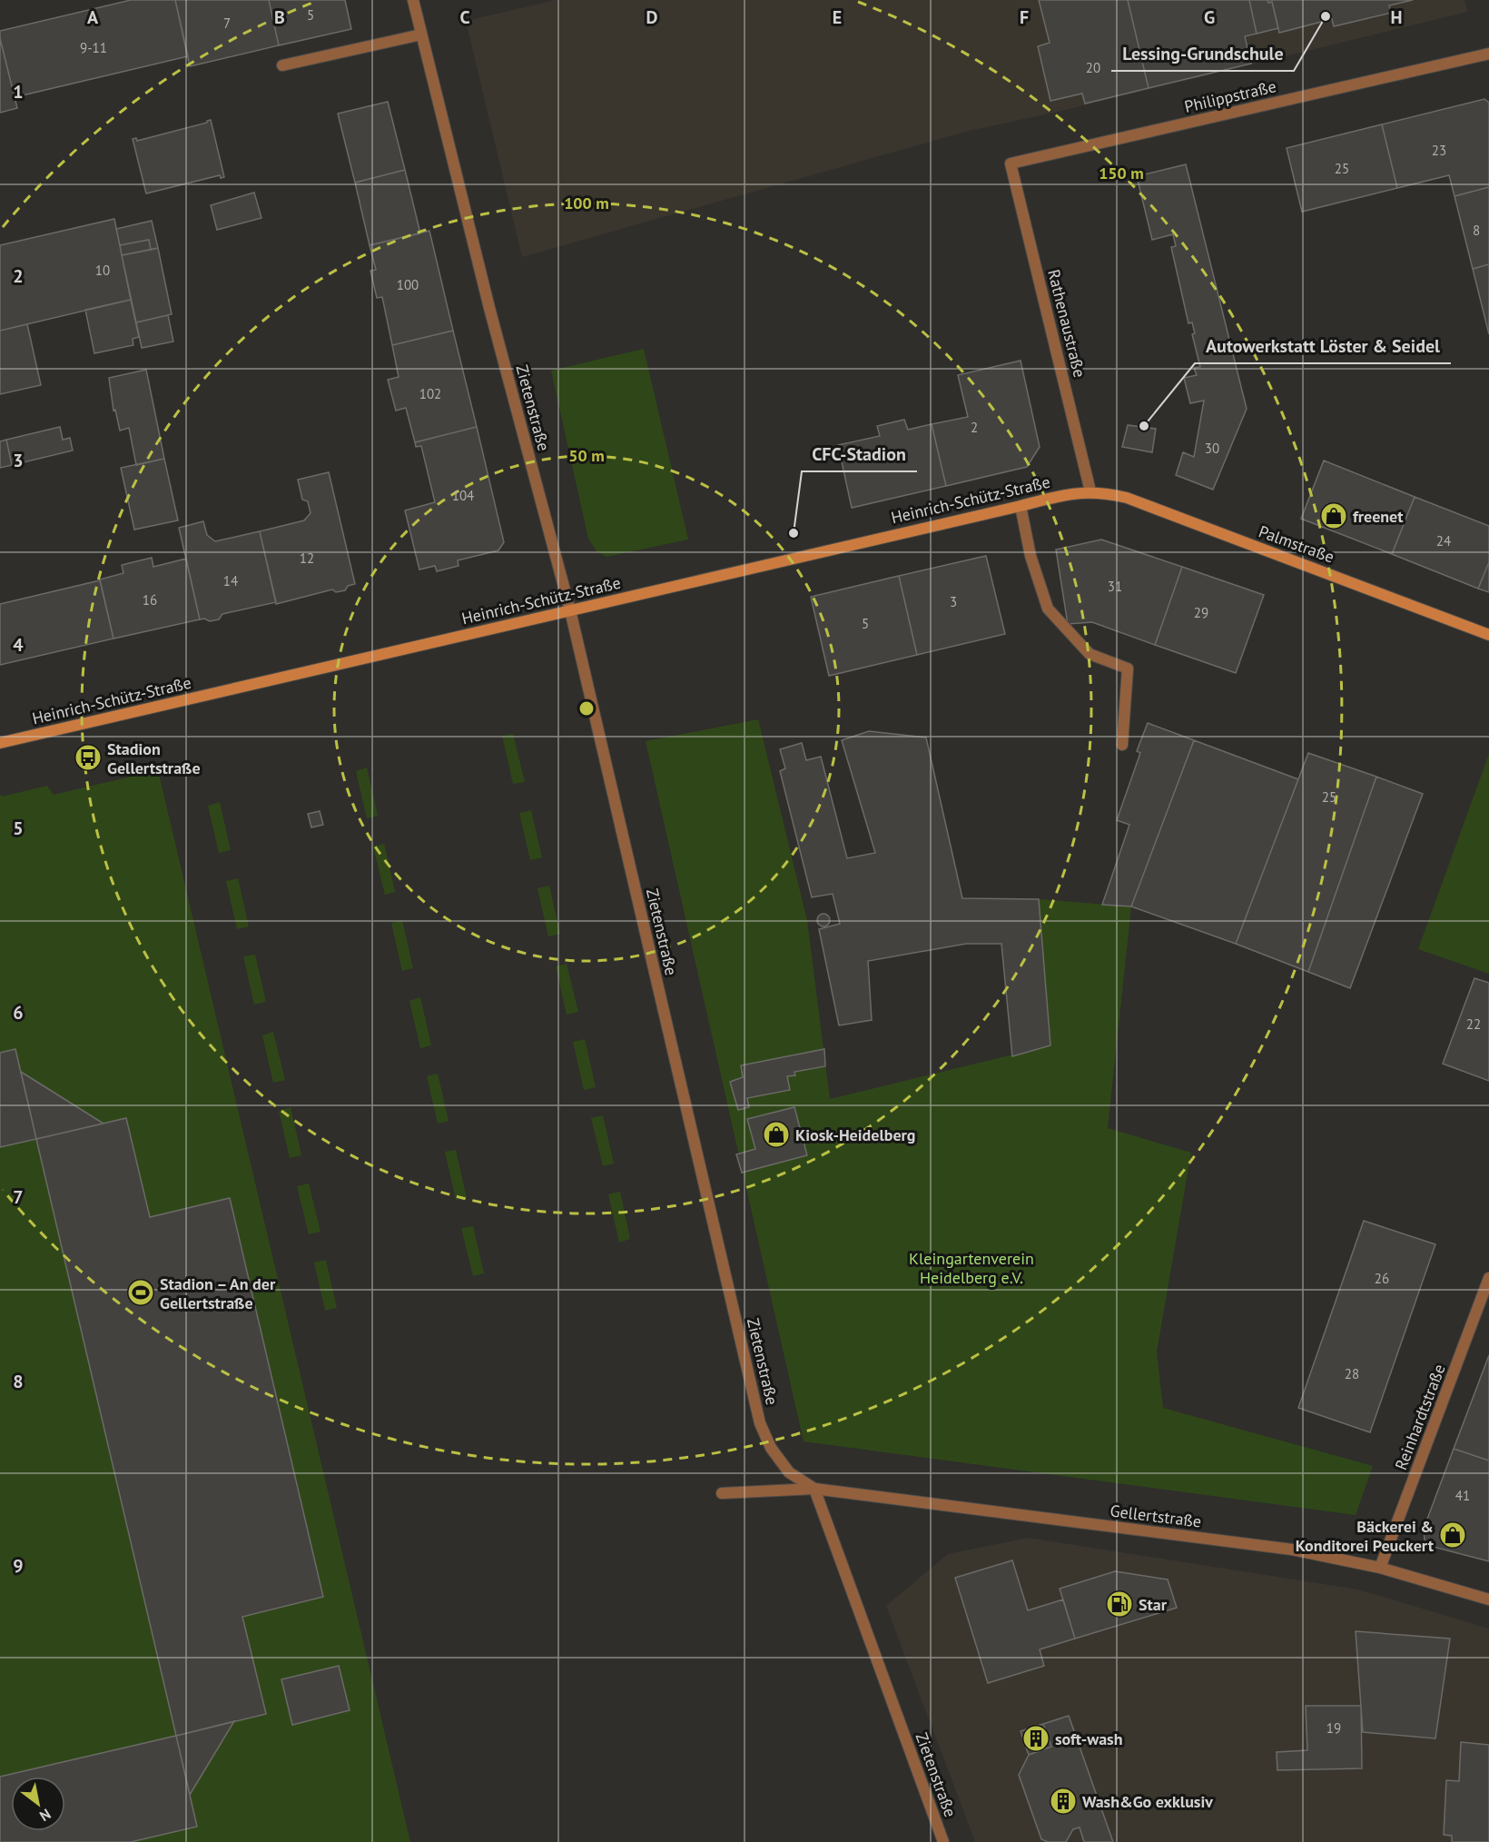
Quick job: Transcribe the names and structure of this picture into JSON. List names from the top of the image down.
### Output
{
  "streets": {
    "main road": ["Heinrich-Schütz-Straße", "Palmstraße"],
    "street": [
      "Philippstraße",
      "Rathenaustraße",
      "Zietenstraße",
      "Reinhardtstraße",
      "Gellertstraße"
    ]
  },
  "crossings": [
    ["Philippstraße", "Rathenaustraße"],
    ["Rathenaustraße", "Heinrich-Schütz-Straße"],
    ["Rathenaustraße", "Palmstraße"],
    ["Zietenstraße", "Heinrich-Schütz-Straße"],
    ["Zietenstraße", "Gellertstraße"],
    ["Heinrich-Schütz-Straße", "Palmstraße"],
    ["Reinhardtstraße", "Gellertstraße"]
  ],
  "parks": ["Kleingartenverein Heidelberg e.V."],
  "places": {
    "other": ["Lessing-Grundschule", "Autowerkstatt Löster & Seidel", "CFC-Stadion"],
    "shop": ["freenet", "Kiosk-Heidelberg", "Bäckerei & Konditorei Peuckert"],
    "bus stop": ["Stadion Gellertstraße"],
    "sports": ["Stadion – An der Gellertstraße"],
    "fuel station": ["Star"],
    "building": ["soft-wash", "Wash&Go exklusiv"]
  },
  "house_numbers": [
    "5",
    "7",
    "9-11",
    "20",
    "23",
    "25",
    "8",
    "10",
    "100",
    "102",
    "2",
    "30",
    "104",
    "24",
    "12",
    "14",
    "31",
    "16",
    "3",
    "29",
    "5",
    "25",
    "22",
    "26",
    "28",
    "41",
    "19"
  ],
  "north": "bottom right",
  "grid": {
    "columns": [
      "A",
      "B",
      "C",
      "D",
      "E",
      "F",
      "G",
      "H"
    ],
    "rows": [
      "1",
      "2",
      "3",
      "4",
      "5",
      "6",
      "7",
      "8",
      "9"
    ]
  },
  "rings": ["150 m", "100 m", "50 m"]
}
